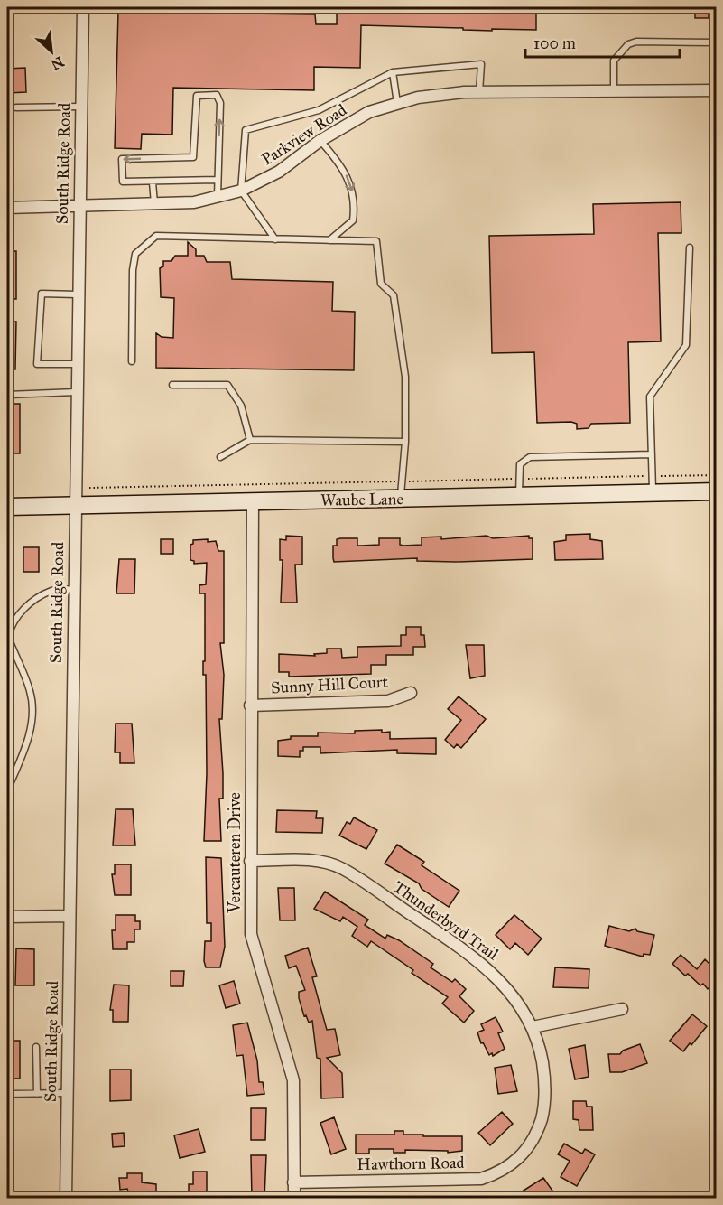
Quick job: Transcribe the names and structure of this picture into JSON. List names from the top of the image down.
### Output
{
  "streets": {
    "main road": ["Waube Lane"],
    "street": [
      "Parkview Road",
      "South Ridge Road",
      "Sunny Hill Court",
      "Vercauteren Drive",
      "Thunderbyrd Trail",
      "Hawthorn Road"
    ]
  },
  "crossings": [
    ["Parkview Road", "South Ridge Road"],
    ["South Ridge Road", "Waube Lane"],
    ["Waube Lane", "Vercauteren Drive"],
    ["Sunny Hill Court", "Vercauteren Drive"],
    ["Vercauteren Drive", "Thunderbyrd Trail"],
    ["Vercauteren Drive", "Hawthorn Road"],
    ["Thunderbyrd Trail", "Hawthorn Road"]
  ],
  "scale_bar": "100 m",
  "north": "bottom right"
}
